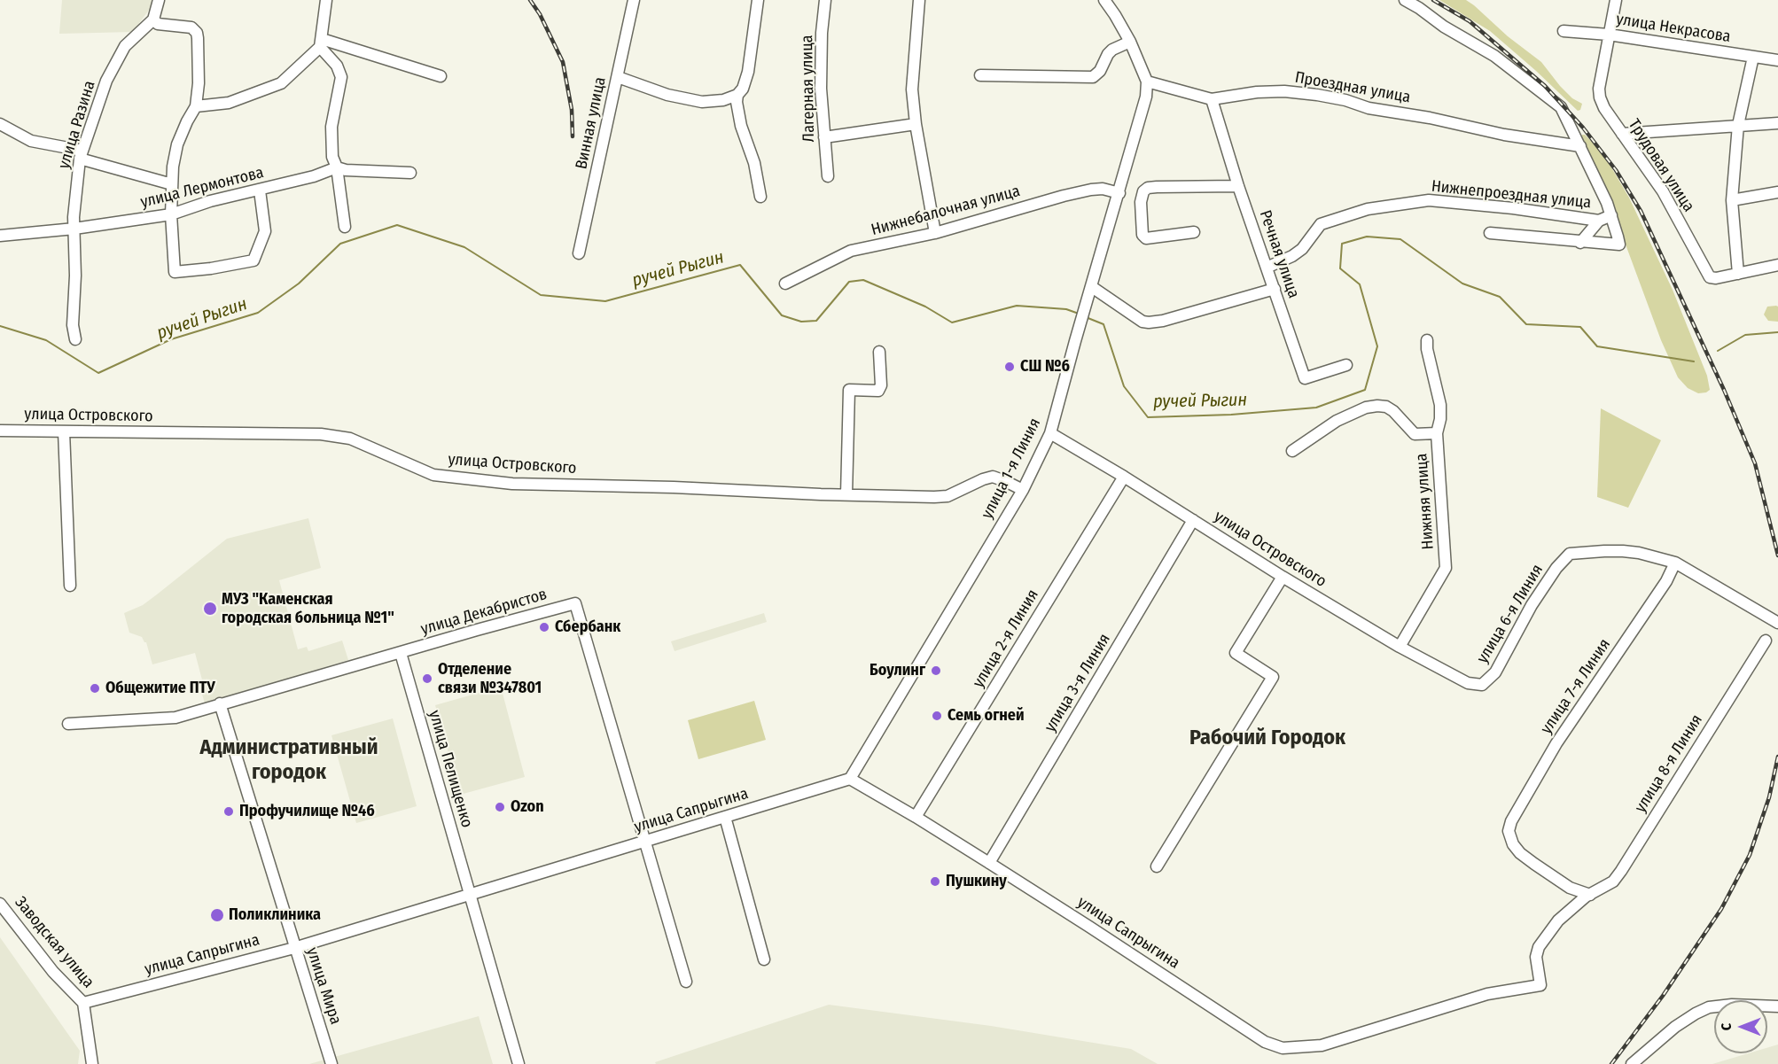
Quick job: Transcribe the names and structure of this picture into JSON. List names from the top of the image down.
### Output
{
  "streets": {
    "street": [
      "улица Некрасова",
      "Проездная улица",
      "Лагерная улица",
      "Винная улица",
      "улица Разина",
      "Трудовая улица",
      "улица Лермонтова",
      "Нижнепроездная улица",
      "Нижнебалочная улица",
      "Речная улица",
      "улица Островского",
      "улица 1-я Линия",
      "Нижняя улица",
      "улица Декабристов",
      "улица 6-я Линия",
      "улица 2-я Линия",
      "улица 3-я Линия",
      "улица 7-я Линия",
      "улица 8-я Линия",
      "улица Пелищенко",
      "улица Сапрыгина",
      "Заводская улица",
      "улица Мира"
    ]
  },
  "crossings": [
    ["улица Некрасова", "Трудовая улица"],
    ["Проездная улица", "Речная улица"],
    ["Проездная улица", "улица 1-я Линия"],
    ["улица Разина", "улица Лермонтова"],
    ["Нижнепроездная улица", "Речная улица"],
    ["Нижнебалочная улица", "улица 1-я Линия"],
    ["улица Островского", "улица 1-я Линия"],
    ["улица Островского", "Нижняя улица"],
    ["улица Островского", "улица 6-я Линия"],
    ["улица Островского", "улица 2-я Линия"],
    ["улица Островского", "улица 3-я Линия"],
    ["улица 1-я Линия", "улица Сапрыгина"],
    ["улица Декабристов", "улица Пелищенко"],
    ["улица Декабристов", "улица Сапрыгина"],
    ["улица Декабристов", "улица Мира"],
    ["улица 6-я Линия", "улица 7-я Линия"],
    ["улица 2-я Линия", "улица Сапрыгина"],
    ["улица 3-я Линия", "улица Сапрыгина"],
    ["улица 7-я Линия", "улица 8-я Линия"],
    ["улица 8-я Линия", "улица Сапрыгина"],
    ["улица Пелищенко", "улица Сапрыгина"],
    ["улица Сапрыгина", "Заводская улица"],
    ["улица Сапрыгина", "улица Мира"]
  ],
  "districts": ["Рабочий Городок", "Административный городок"],
  "water": ["ручей Рыгин"],
  "places": [
    "СШ №6",
    "МУЗ \"Каменская городская больница №1\"",
    "Сбербанк",
    "Боулинг",
    "Отделение связи №347801",
    "Общежитие ПТУ",
    "Семь огней",
    "Ozon",
    "Профучилище №46",
    "Пушкину",
    "Поликлиника"
  ],
  "north": "left"
}
